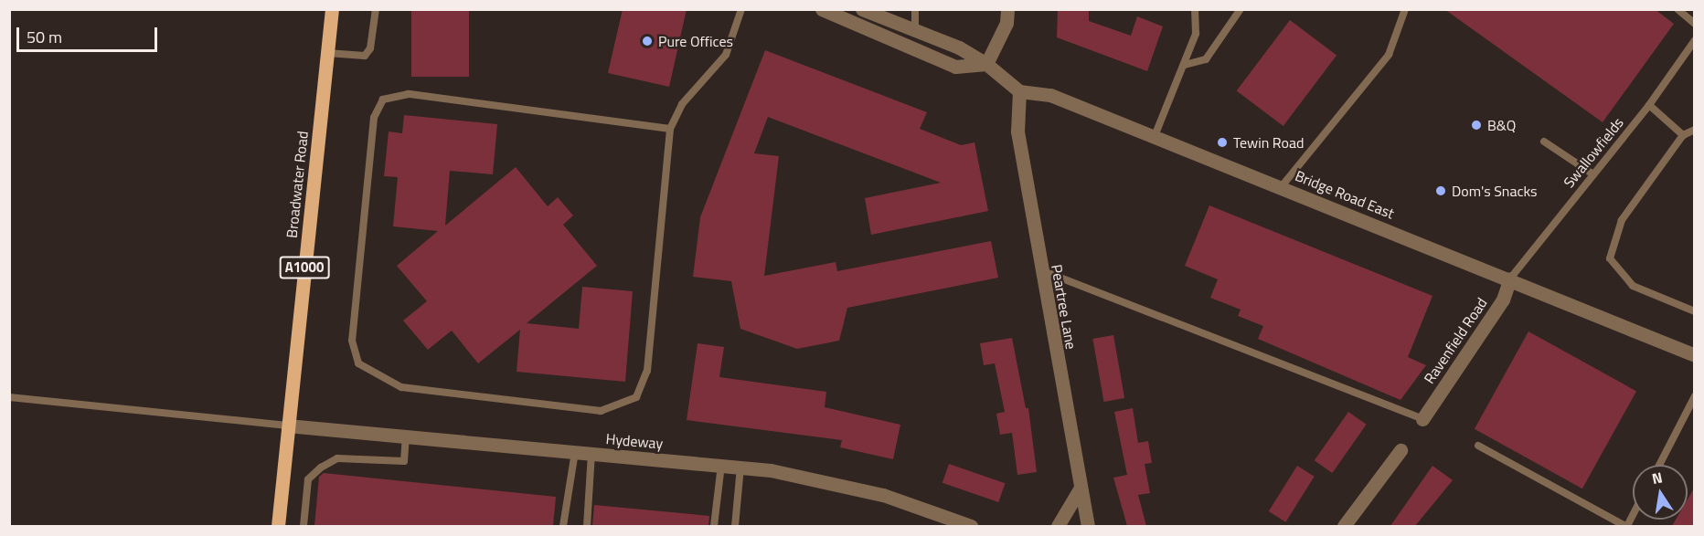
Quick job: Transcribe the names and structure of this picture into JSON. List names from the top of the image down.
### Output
{
  "streets": {
    "main road": ["Broadwater Road", "A1000"],
    "street": [
      "Bridge Road East",
      "Peartree Lane",
      "Ravenfield Road",
      "Hydeway"
    ],
    "lane": ["Swallowfields"]
  },
  "crossings": [
    ["Swallowfields", "Bridge Road East"],
    ["Swallowfields", "Ravenfield Road"],
    ["Broadwater Road", "Hydeway"],
    ["Bridge Road East", "Peartree Lane"],
    ["Bridge Road East", "Ravenfield Road"]
  ],
  "places": [
    "Pure Offices",
    "B&Q",
    "Tewin Road",
    "Dom's Snacks"
  ],
  "scale_bar": "50 m",
  "north": "top"
}
